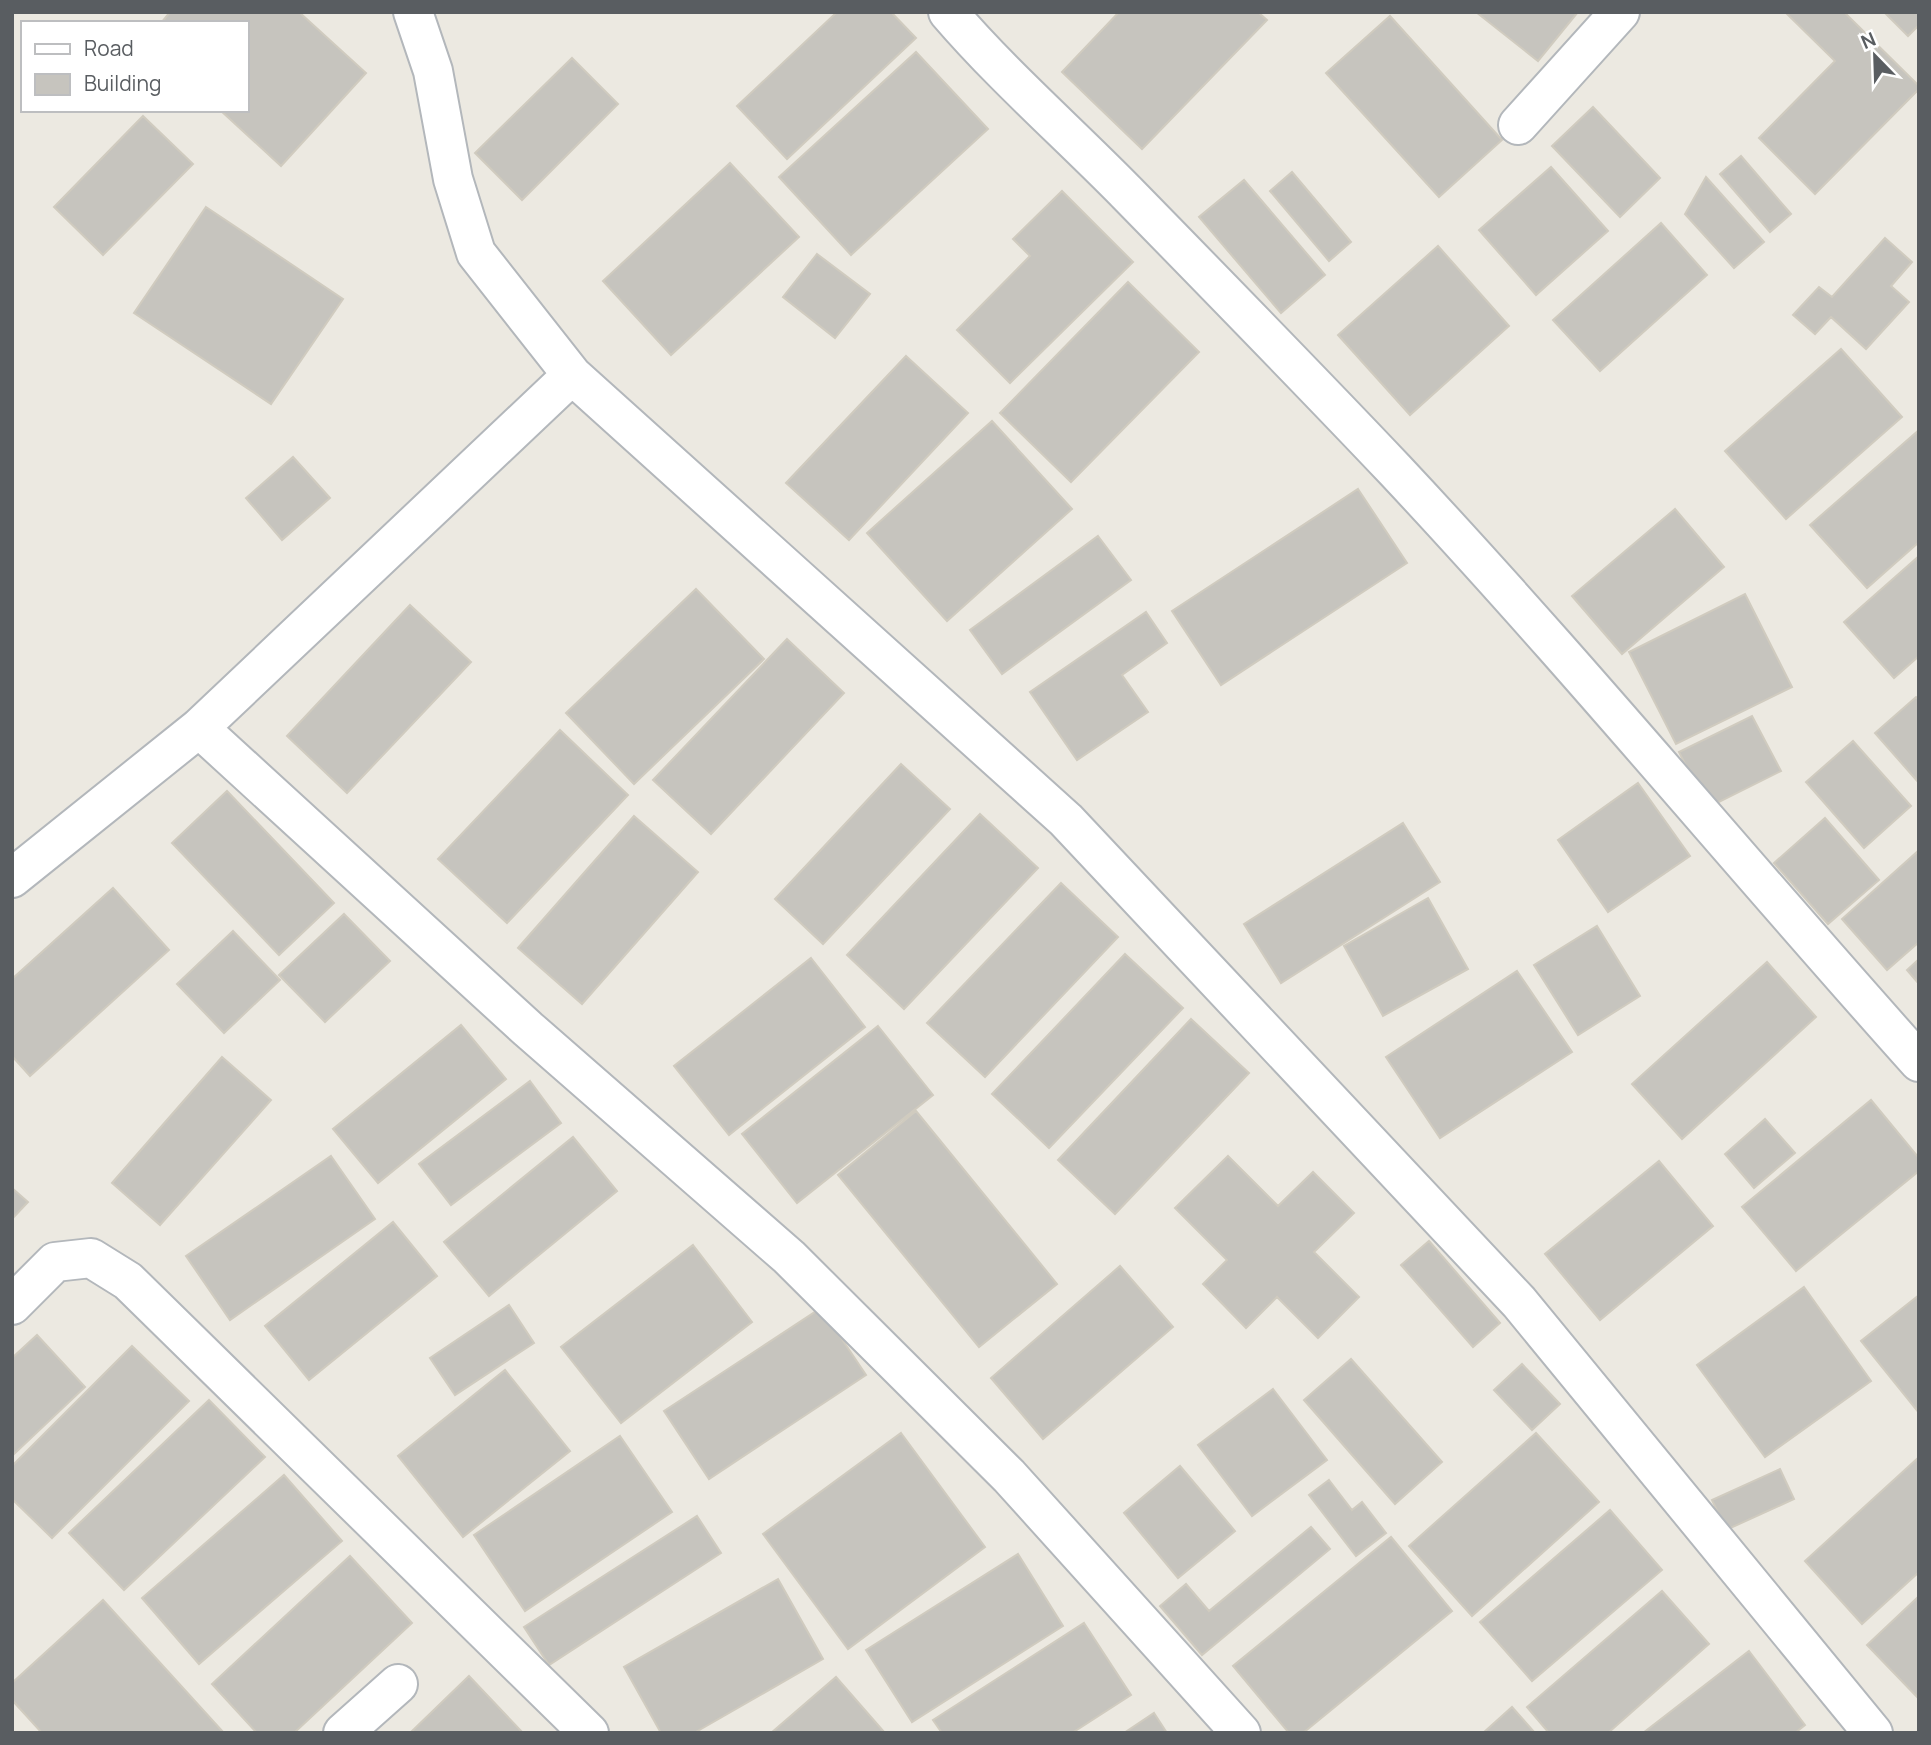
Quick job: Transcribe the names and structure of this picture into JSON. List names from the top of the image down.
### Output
{
  "legend": ["Road", "Building"],
  "north": "top left"
}
